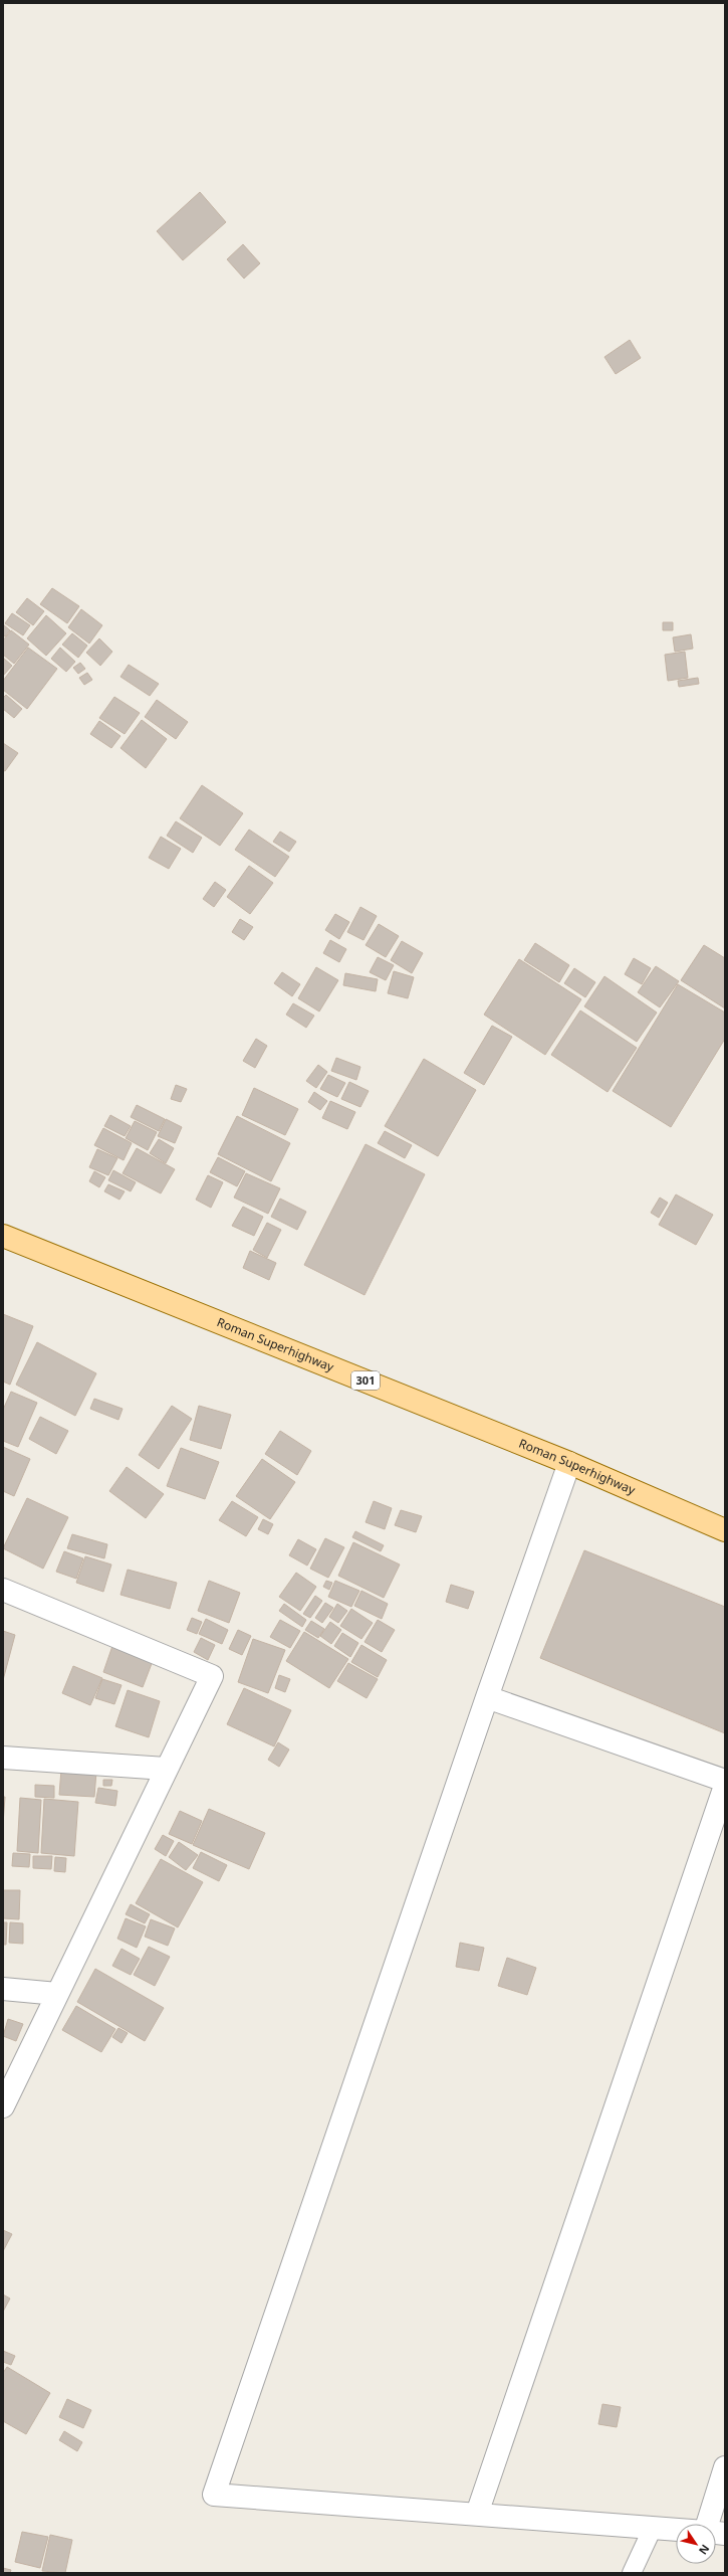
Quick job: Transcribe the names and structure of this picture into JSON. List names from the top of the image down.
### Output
{
  "streets": {
    "main road": ["Roman Superhighway", "301"]
  },
  "north": "bottom right"
}
